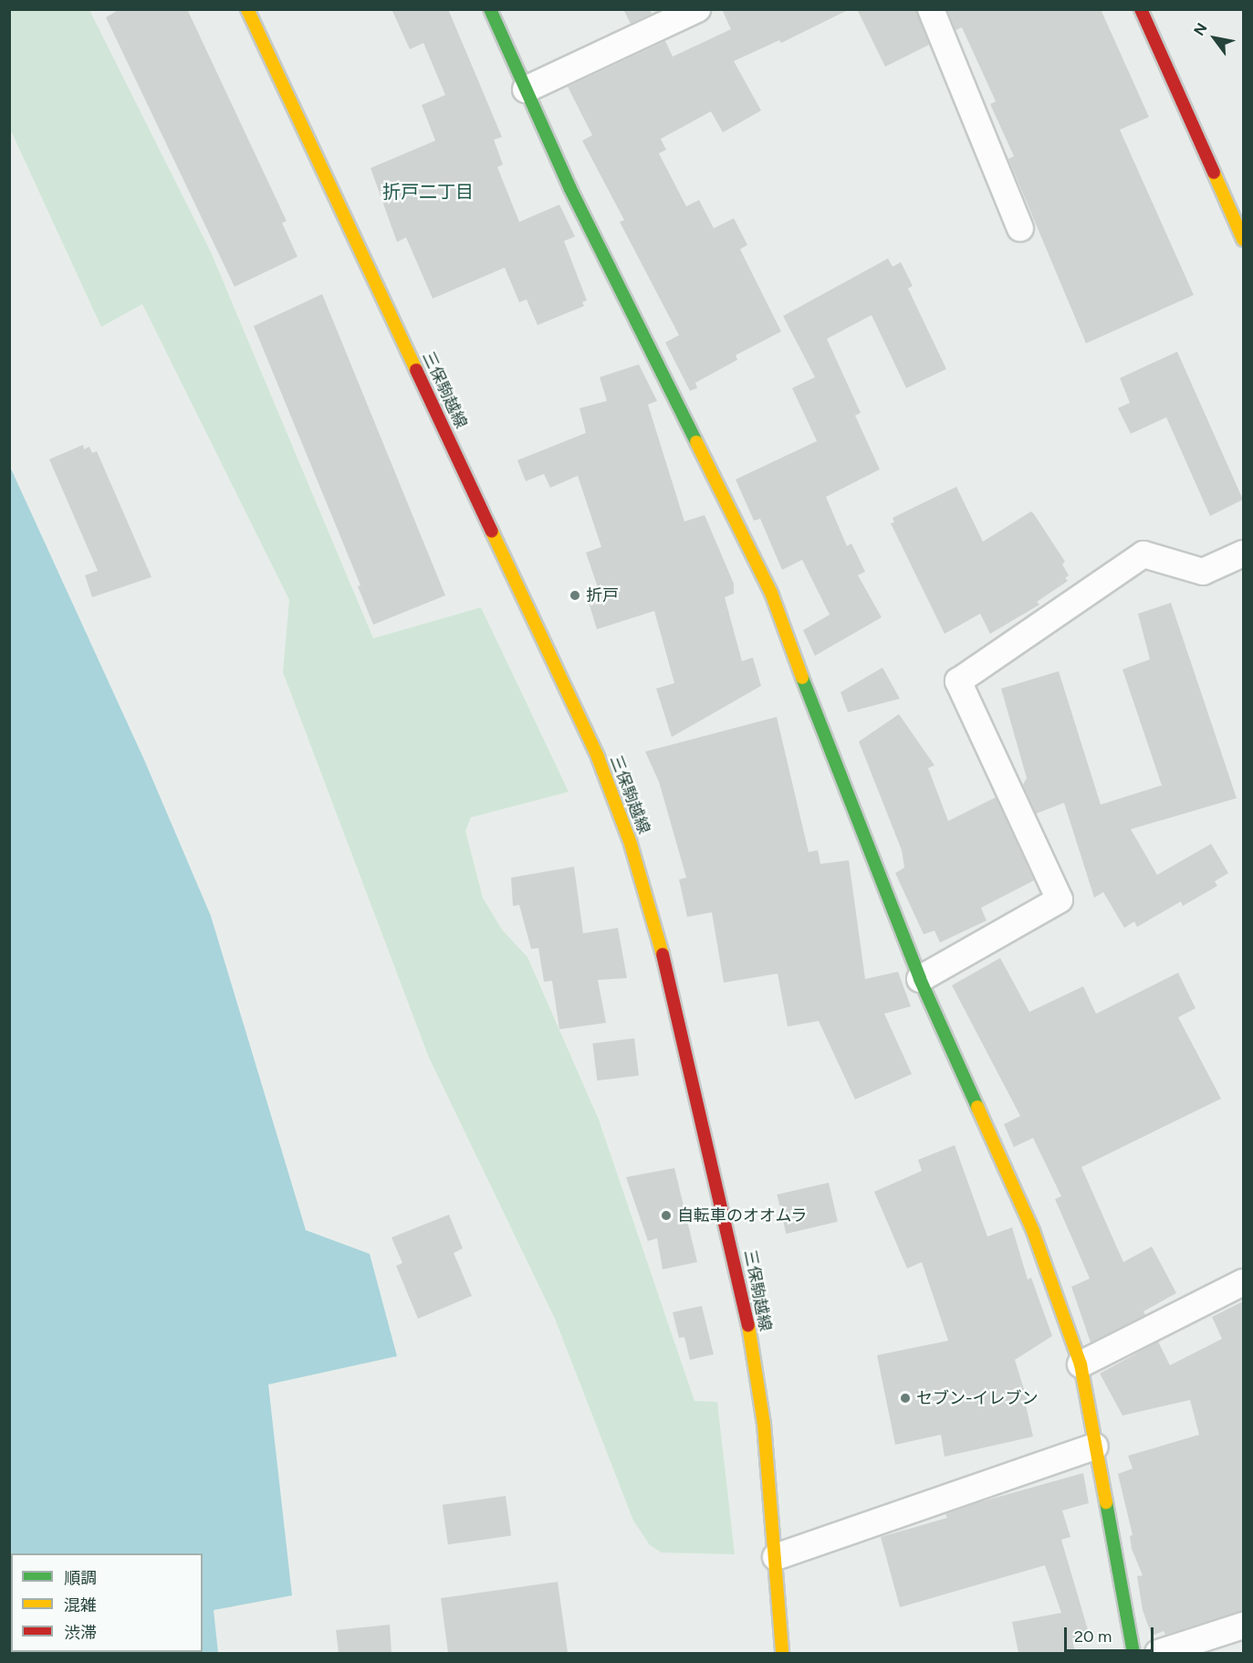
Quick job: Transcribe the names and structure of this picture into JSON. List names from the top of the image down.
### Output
{
  "streets": {
    "street": ["三保駒越線"]
  },
  "districts": ["折戸二丁目"],
  "places": ["折戸", "自転車のオオムラ", "セブン-イレブン"],
  "legend": ["順調", "混雑", "渋滞"],
  "scale_bar": "20 m",
  "north": "top left"
}
